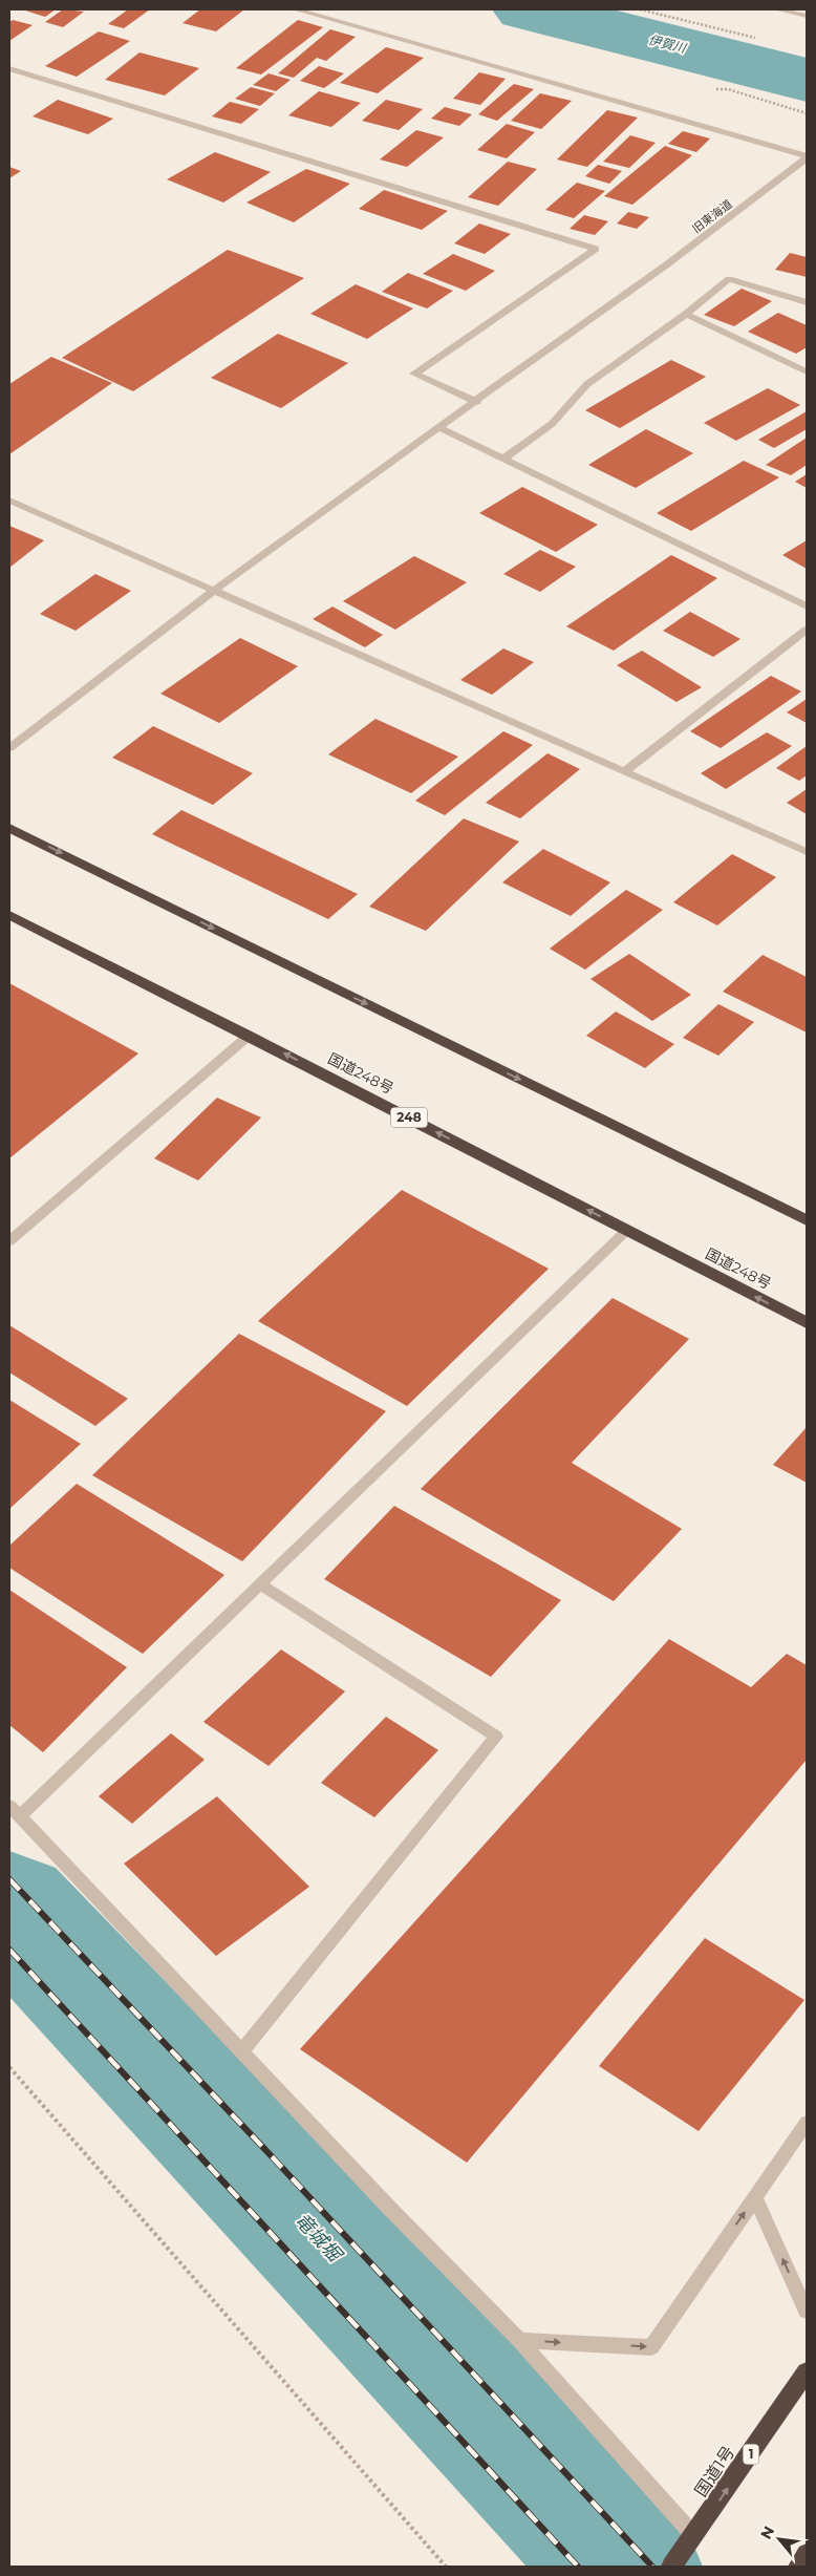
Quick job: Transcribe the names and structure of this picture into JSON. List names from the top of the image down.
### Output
{
  "streets": {
    "highway": [
      "国道248号",
      "248",
      "1",
      "国道1号"
    ],
    "street": ["旧東海道"]
  },
  "one_way": ["国道1号"],
  "water": ["伊賀川", "竜城堀"],
  "north": "top left"
}
